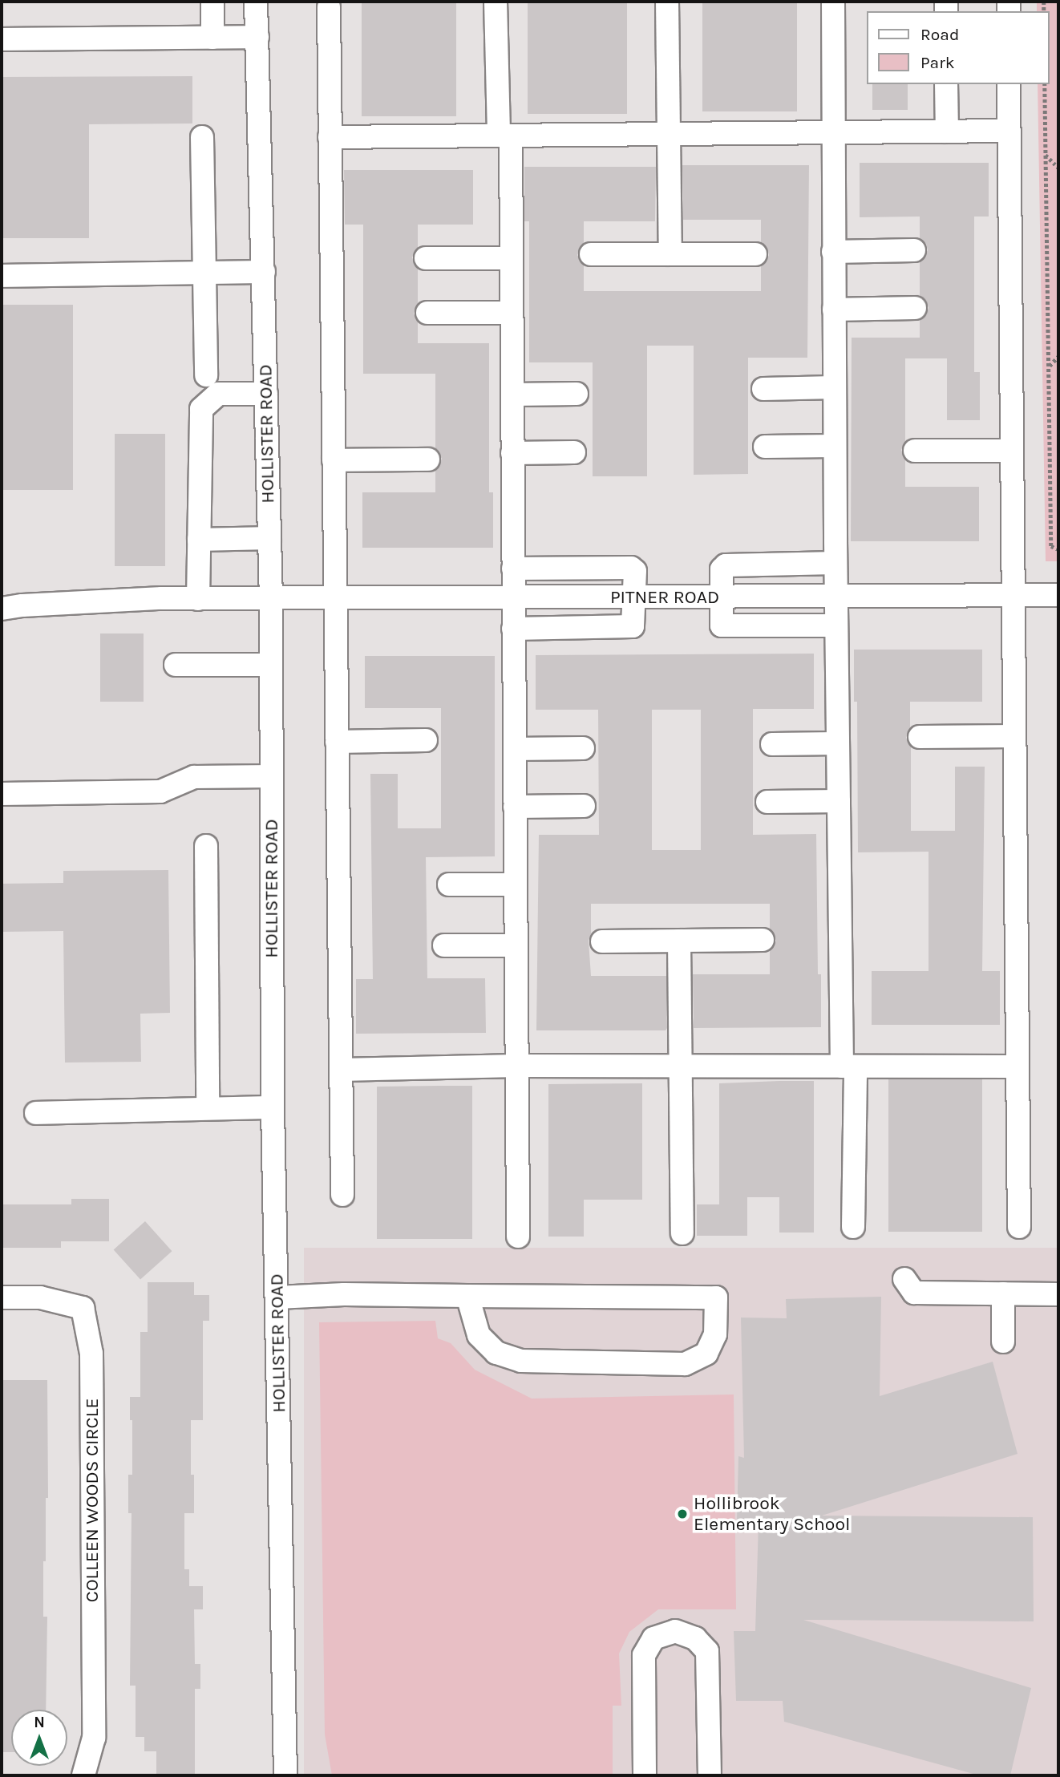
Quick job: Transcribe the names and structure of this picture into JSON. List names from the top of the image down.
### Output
{
  "streets": {
    "street": ["HOLLISTER ROAD", "PITNER ROAD", "COLLEEN WOODS CIRCLE"]
  },
  "crossings": [
    ["HOLLISTER ROAD", "PITNER ROAD"]
  ],
  "places": ["Hollibrook Elementary School"],
  "legend": ["Road", "Park"],
  "north": "top"
}
